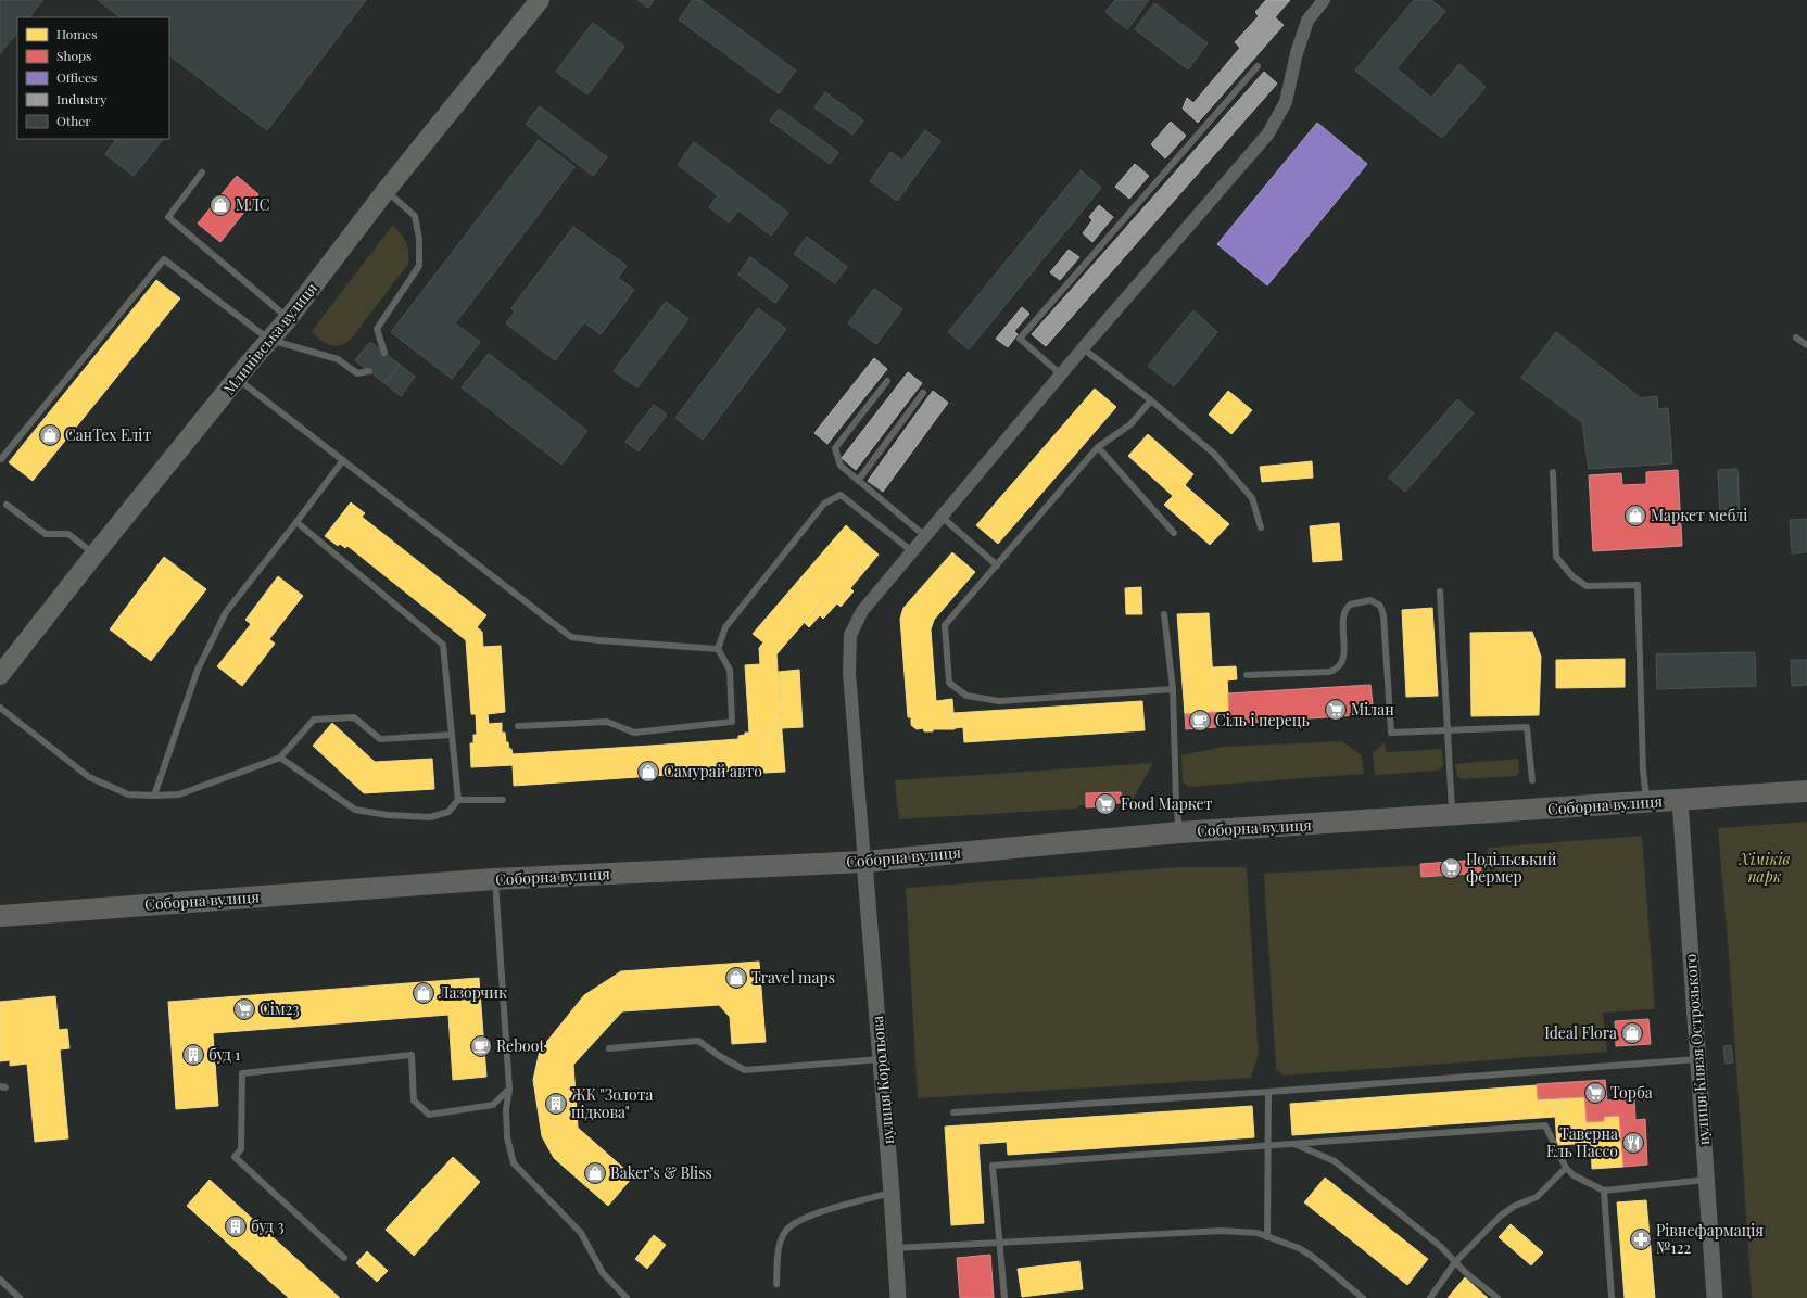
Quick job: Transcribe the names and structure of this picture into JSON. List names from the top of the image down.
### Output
{
  "streets": {
    "main road": ["Млинівська вулиця", "Соборна вулиця"],
    "street": ["вулиця Князя Острозького", "вулиця Корольова"]
  },
  "crossings": [
    ["Соборна вулиця", "вулиця Князя Острозького"],
    ["Соборна вулиця", "вулиця Корольова"]
  ],
  "parks": ["Хіміків парк"],
  "places": {
    "shop": [
      "МЛС",
      "СанТех Еліт",
      "Маркет меблі",
      "Самурай авто",
      "Travel maps",
      "Лазорчик",
      "Ideal Flora",
      "Bakerʼs & Bliss"
    ],
    "supermarket": [
      "Мілан",
      "Food Маркет",
      "Подільський фермер",
      "Сім23",
      "Торба"
    ],
    "cafe": ["Сіль і перець", "Reboot"],
    "building": ["буд 1", "ЖК \"Золота підкова\"", "буд 3"],
    "restaurant": ["Таверна Ель Пассо"],
    "pharmacy": ["Рівнефармація №122"]
  },
  "legend": [
    "Homes",
    "Shops",
    "Offices",
    "Industry",
    "Other"
  ]
}
